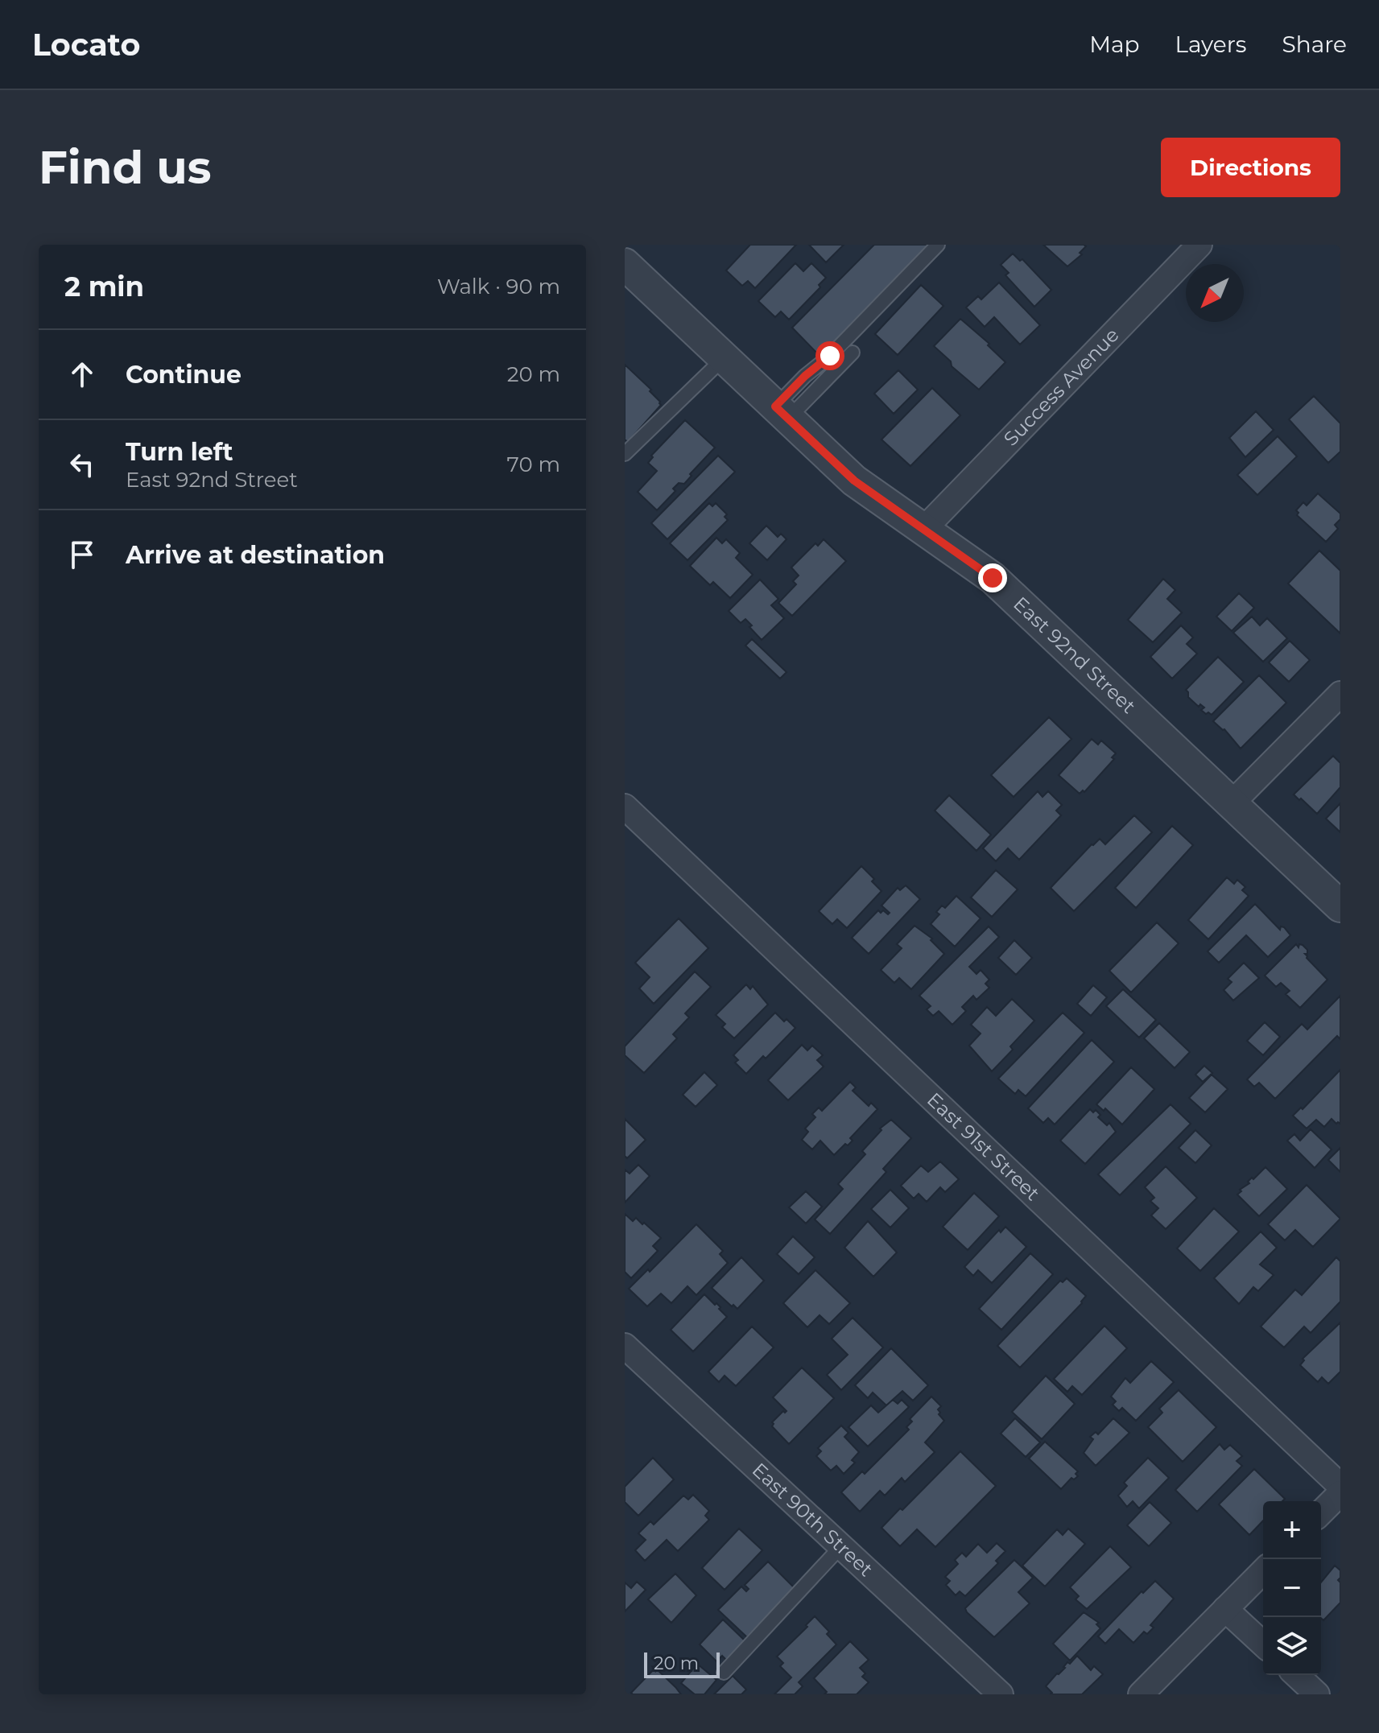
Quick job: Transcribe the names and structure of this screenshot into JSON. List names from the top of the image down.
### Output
{
  "streets": {
    "street": [
      "Success Avenue",
      "East 92nd Street",
      "East 91st Street",
      "East 90th Street"
    ]
  },
  "crossings": [
    ["Success Avenue", "East 92nd Street"]
  ],
  "scale_bar": "20 m",
  "north": "bottom left",
  "page": {
    "header": "Locato",
    "nav": ["Map", "Layers", "Share"],
    "buttons": "Directions",
    "title": "Find us",
    "heading": ["2 min", "Walk · 90 m"],
    "list": [
      ["Continue", "20 m"],
      ["Turn left", "East 92nd Street", "70 m"],
      "Arrive at destination"
    ],
    "map_buttons": ["+", "−"],
    "scale": "20 m"
  }
}
